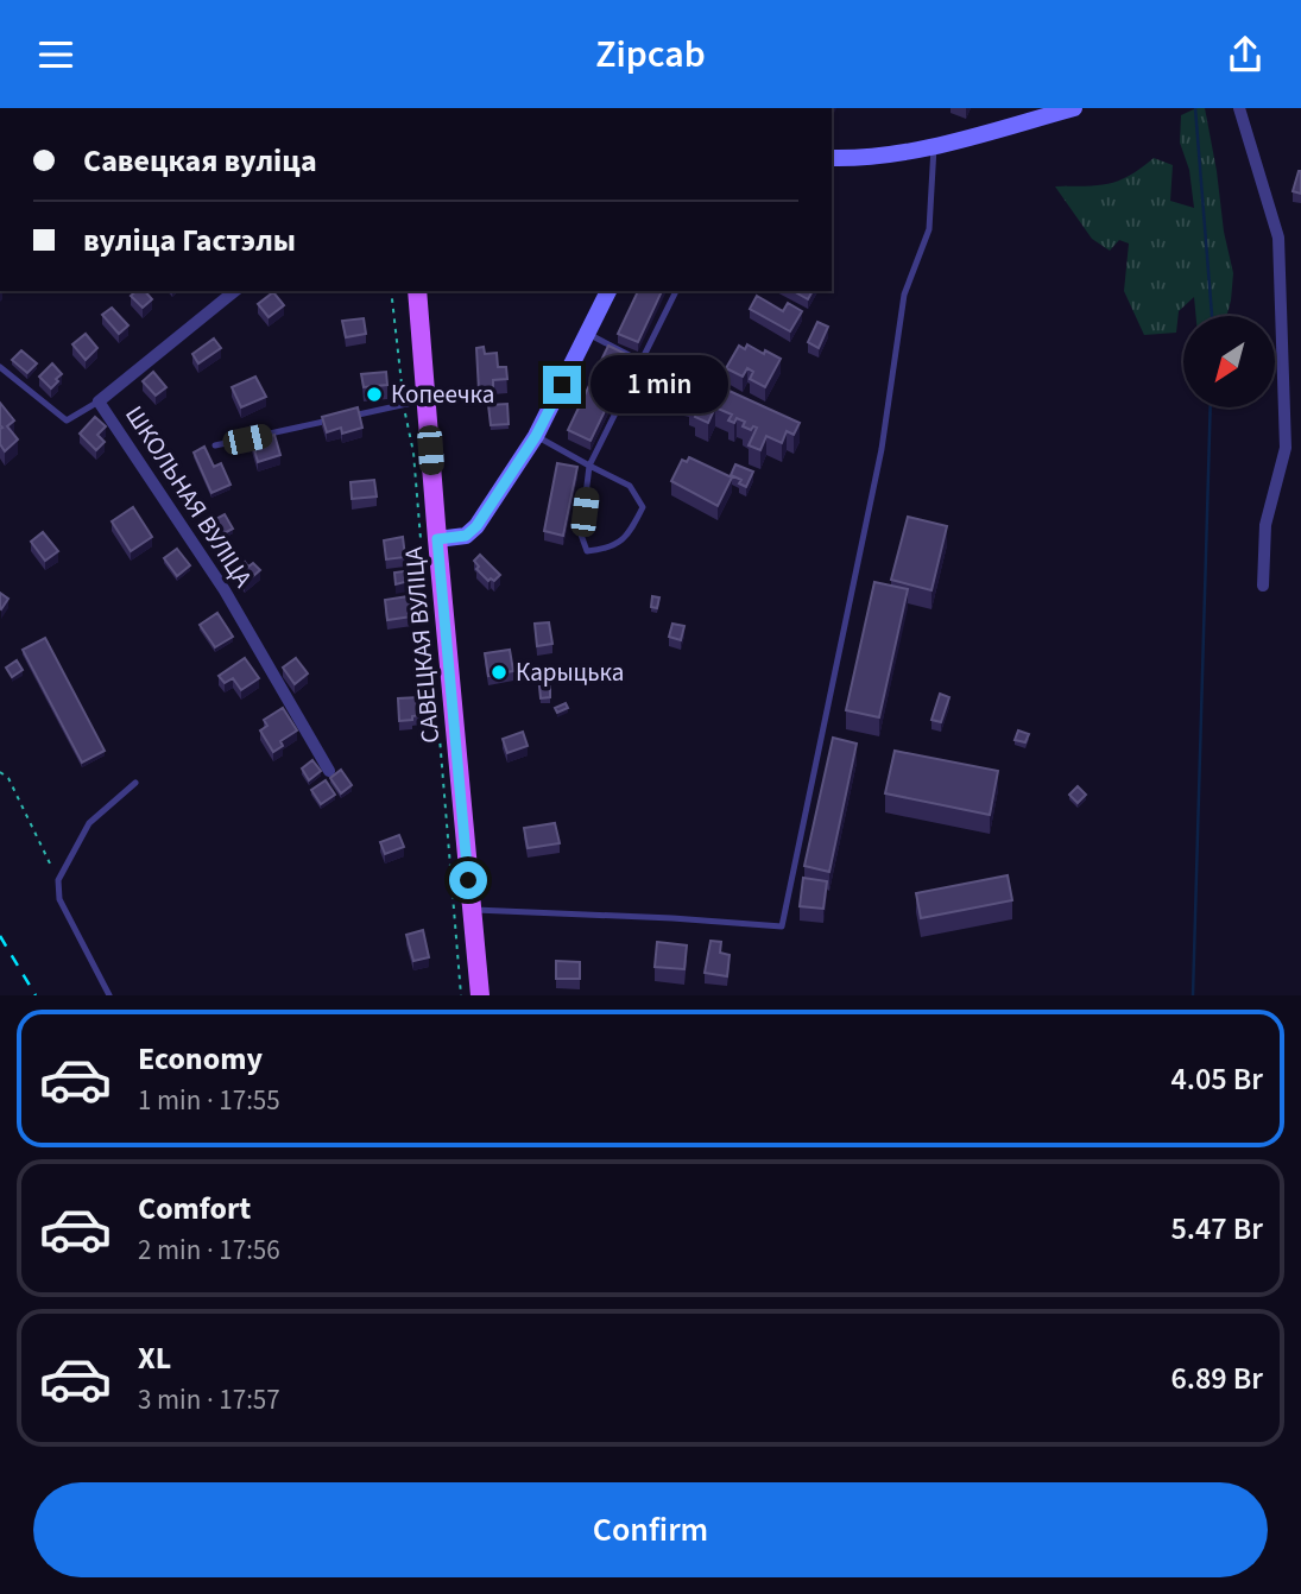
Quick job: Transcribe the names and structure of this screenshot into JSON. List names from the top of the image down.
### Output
{
  "streets": {
    "main road": ["САВЕЦКАЯ ВУЛІЦА"],
    "street": ["ШКОЛЬНАЯ ВУЛІЦА"]
  },
  "places": ["Копеечка", "Карыцька"],
  "north": "bottom left",
  "page": {
    "header": "Zipcab",
    "banner": ["Савецкая вуліца", "вуліца Гастэлы"],
    "bubble": "1 min",
    "list": [
      {
        "name": "Economy",
        "note": "1 min · 17:55",
        "value": "4.05 Br"
      },
      {
        "name": "Comfort",
        "note": "2 min · 17:56",
        "value": "5.47 Br"
      },
      {
        "name": "XL",
        "note": "3 min · 17:57",
        "value": "6.89 Br"
      }
    ],
    "buttons": "Confirm"
  }
}
